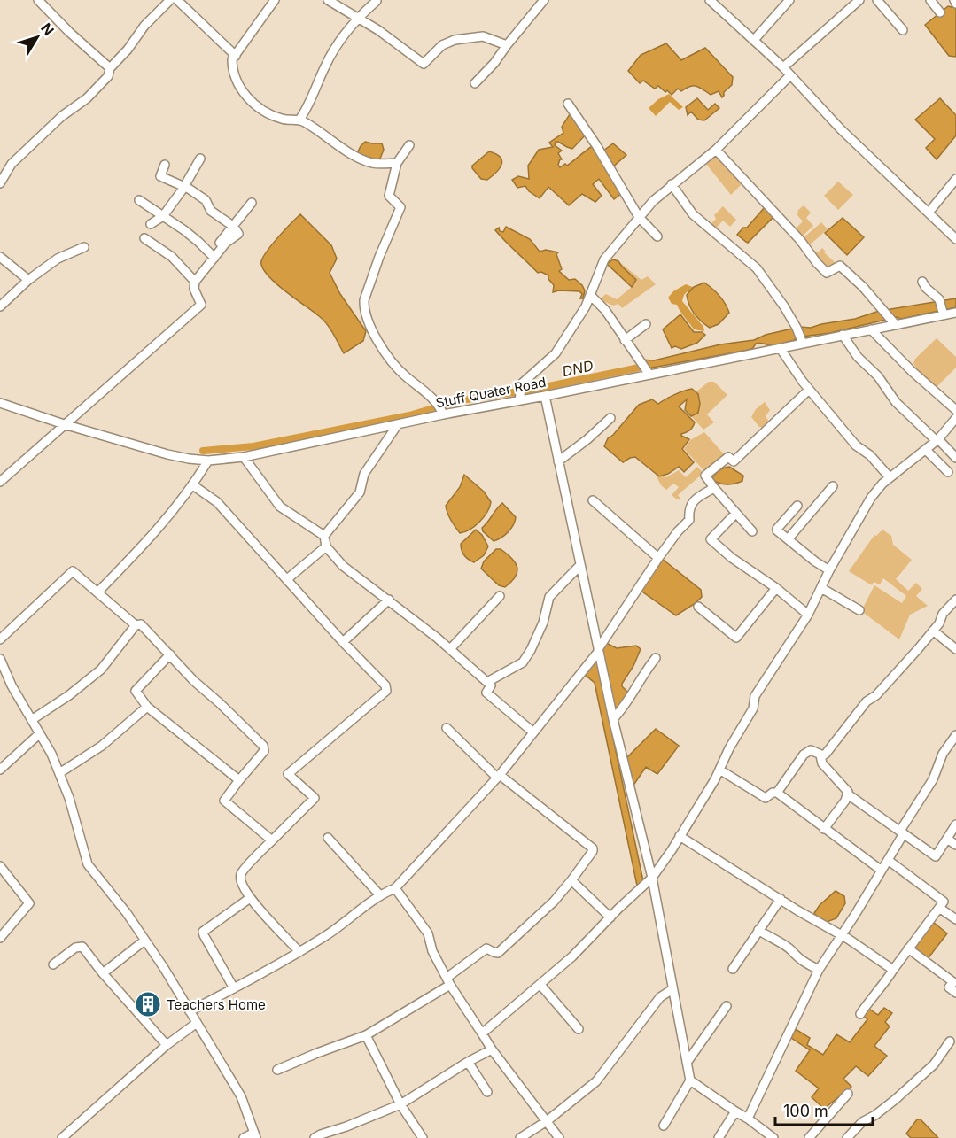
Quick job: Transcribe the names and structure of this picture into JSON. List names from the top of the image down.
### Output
{
  "streets": {
    "street": ["Stuff Quater Road"]
  },
  "water": ["DND"],
  "places": {
    "building": ["Teachers Home"]
  },
  "scale_bar": "100 m",
  "north": "top right"
}
